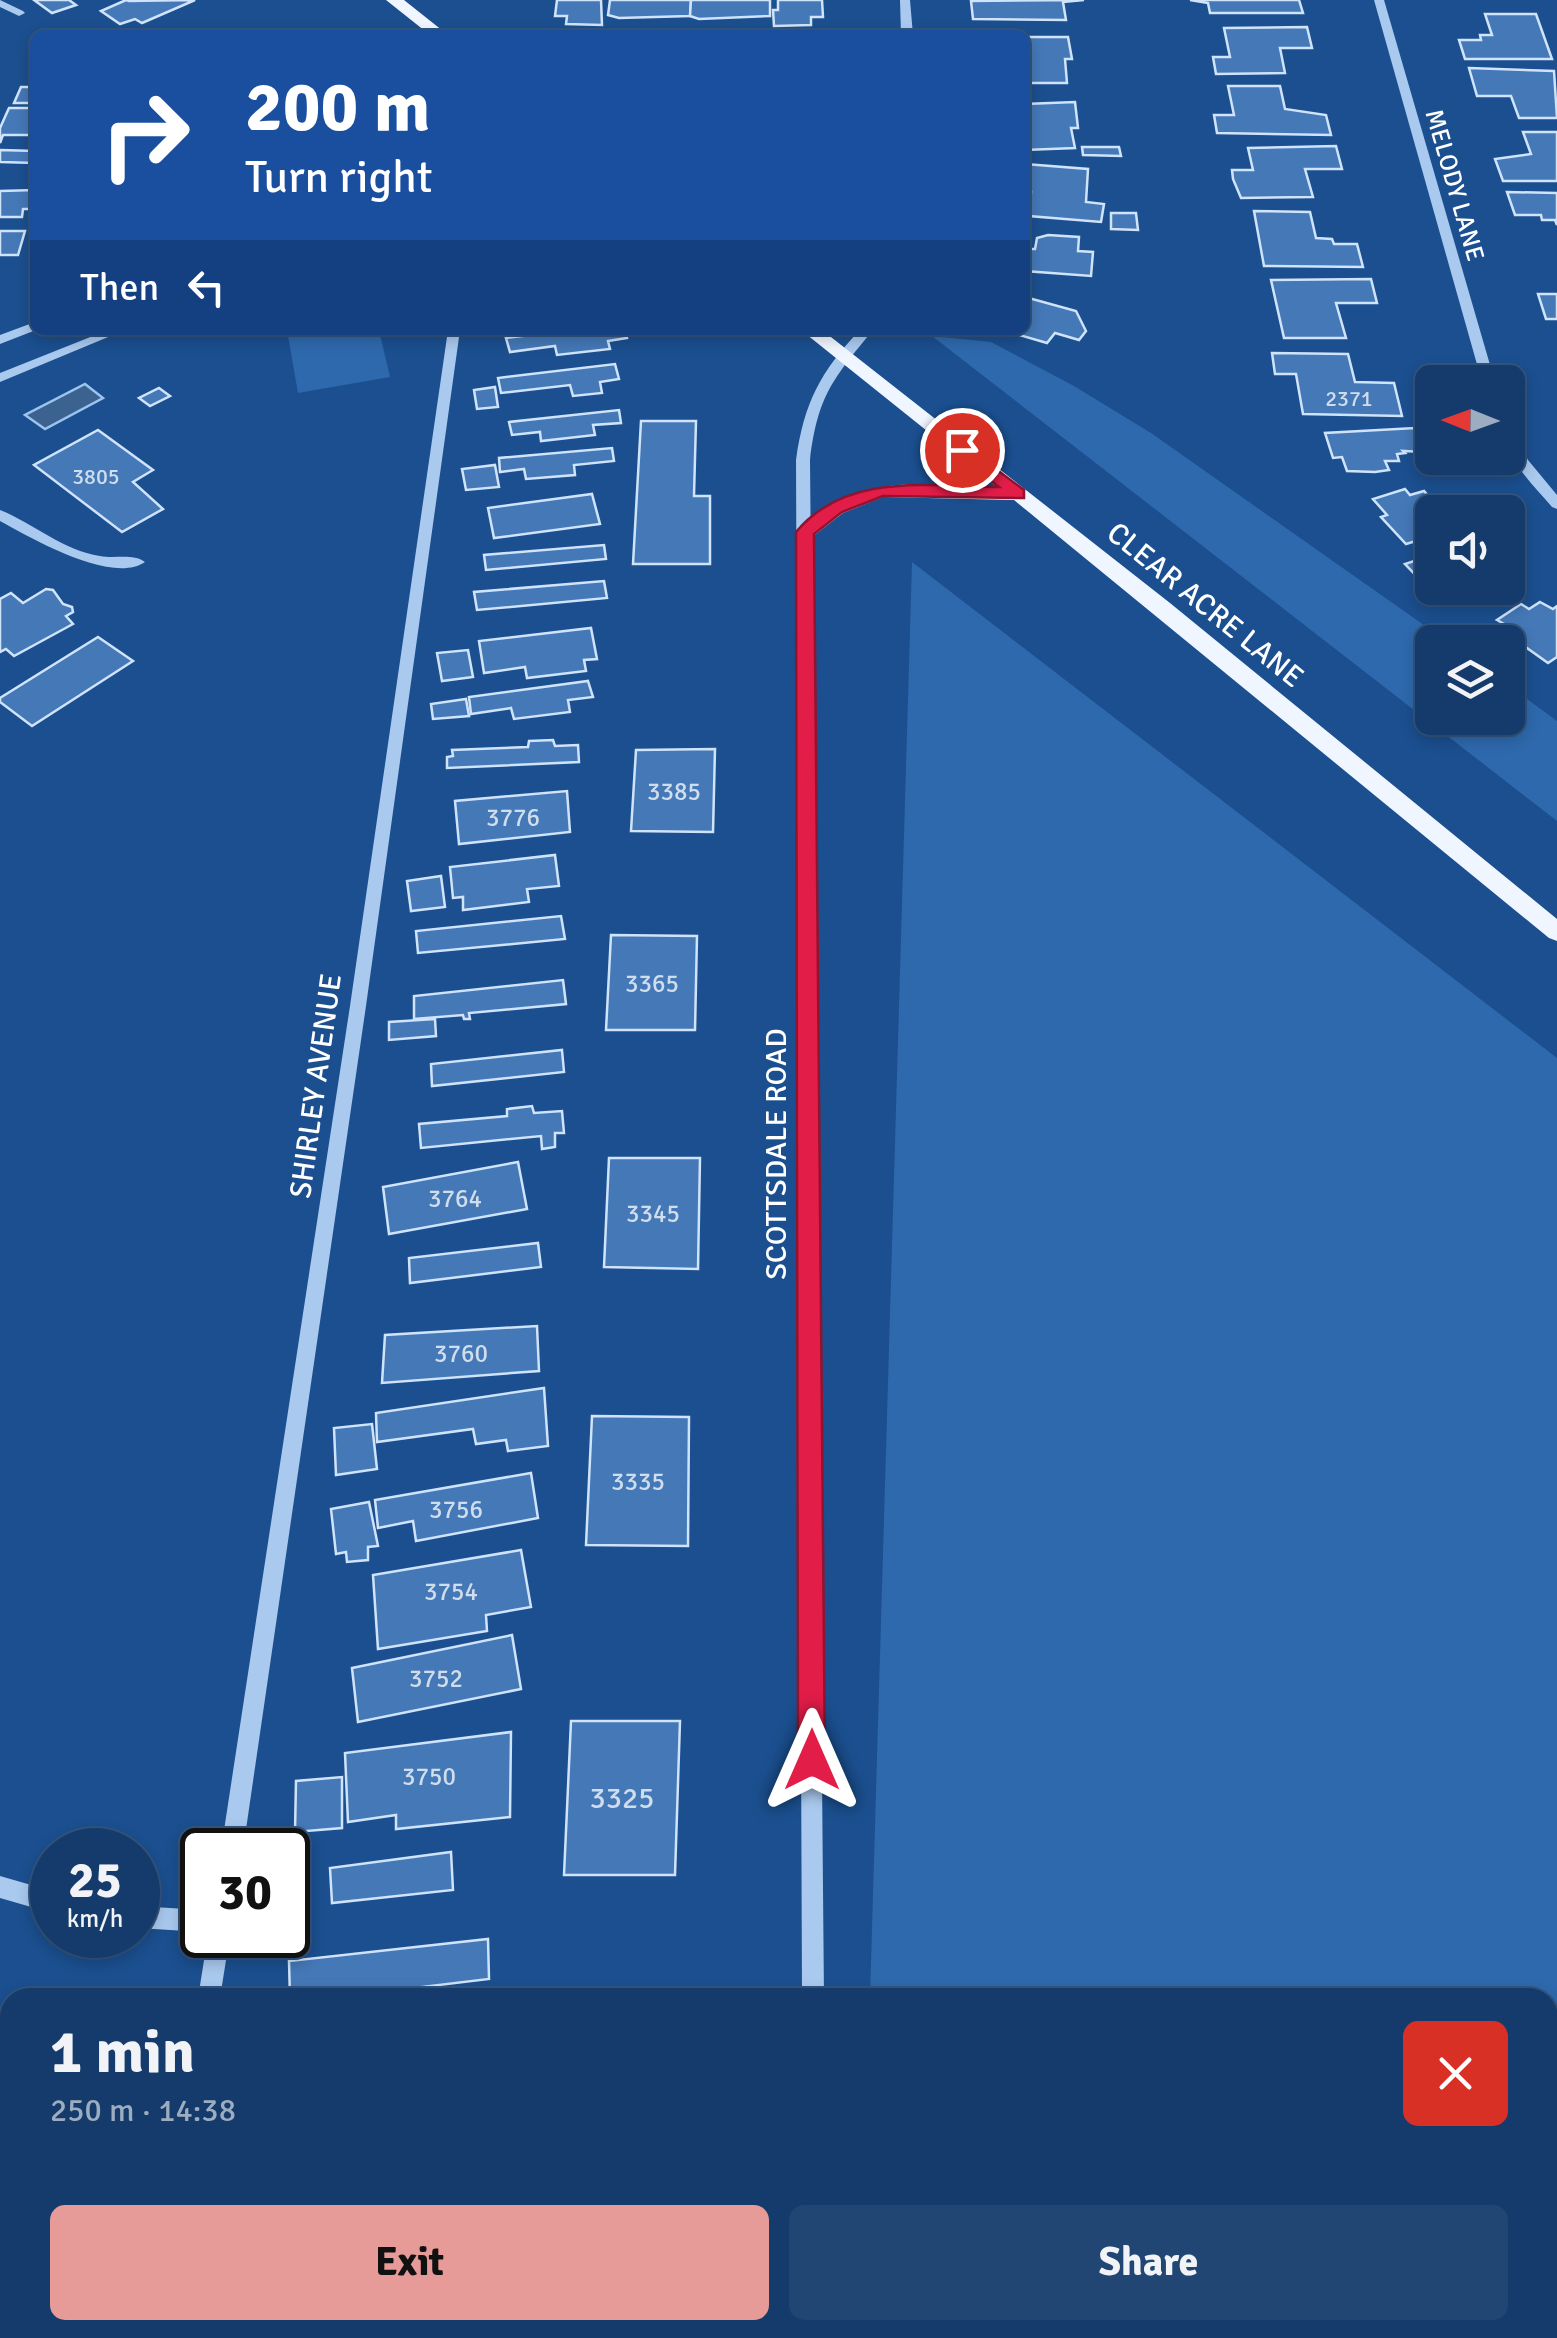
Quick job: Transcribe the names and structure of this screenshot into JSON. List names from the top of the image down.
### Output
{
  "streets": {
    "main road": ["CLEAR ACRE LANE"],
    "street": ["MELODY LANE", "SHIRLEY AVENUE", "SCOTTSDALE ROAD"]
  },
  "crossings": [
    ["CLEAR ACRE LANE", "SCOTTSDALE ROAD"]
  ],
  "house_numbers": [
    "2371",
    "3805",
    "3385",
    "3776",
    "3365",
    "3764",
    "3345",
    "3760",
    "3335",
    "3756",
    "3754",
    "3752",
    "3750",
    "3325"
  ],
  "north": "left",
  "page": {
    "turn": ["200 m", "Turn right"],
    "then": "Then",
    "speed": "25 km/h",
    "limit": "30",
    "heading": ["1 min", "250 m · 14:38"],
    "buttons": ["Exit", "Share"]
  }
}
